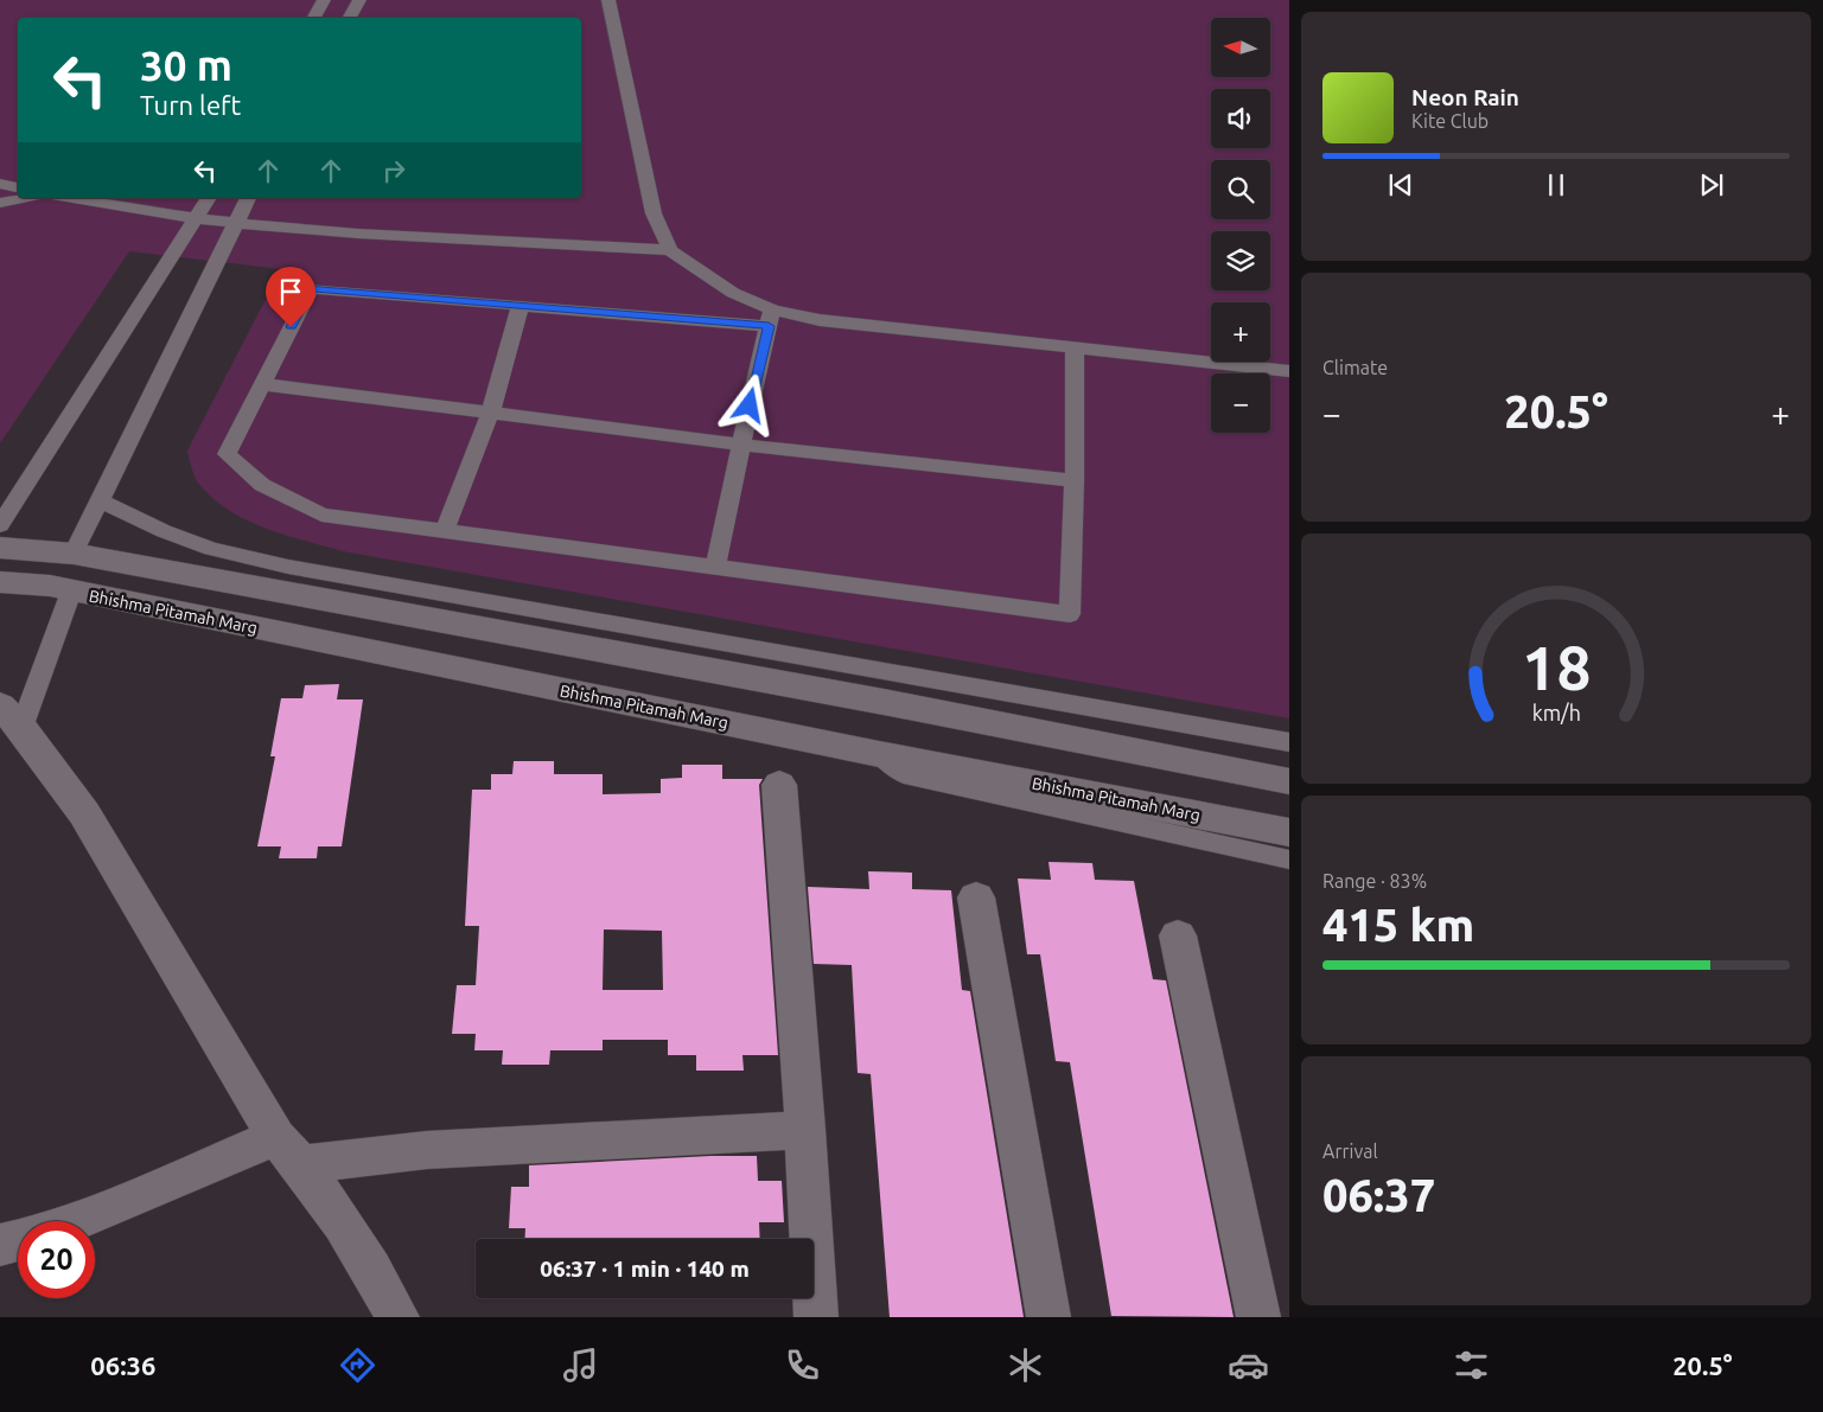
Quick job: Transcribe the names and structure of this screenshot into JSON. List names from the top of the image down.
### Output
{
  "streets": {
    "main road": ["Bhishma Pitamah Marg"]
  },
  "north": "left",
  "page": {
    "map_buttons": ["+", "−"],
    "turn": ["30 m", "Turn left"],
    "song": ["Neon Rain", "Kite Club"],
    "tile": [
      "Climate",
      ["Range · 83%", "415 km"],
      ["Arrival", "06:37"]
    ],
    "heat": ["−", "20.5°", "+"],
    "limit": "20",
    "trip": "06:37 · 1 min · 140 m",
    "tabs": ["06:36", "20.5°"],
    "gauge": ["18", "km/h"]
  }
}
